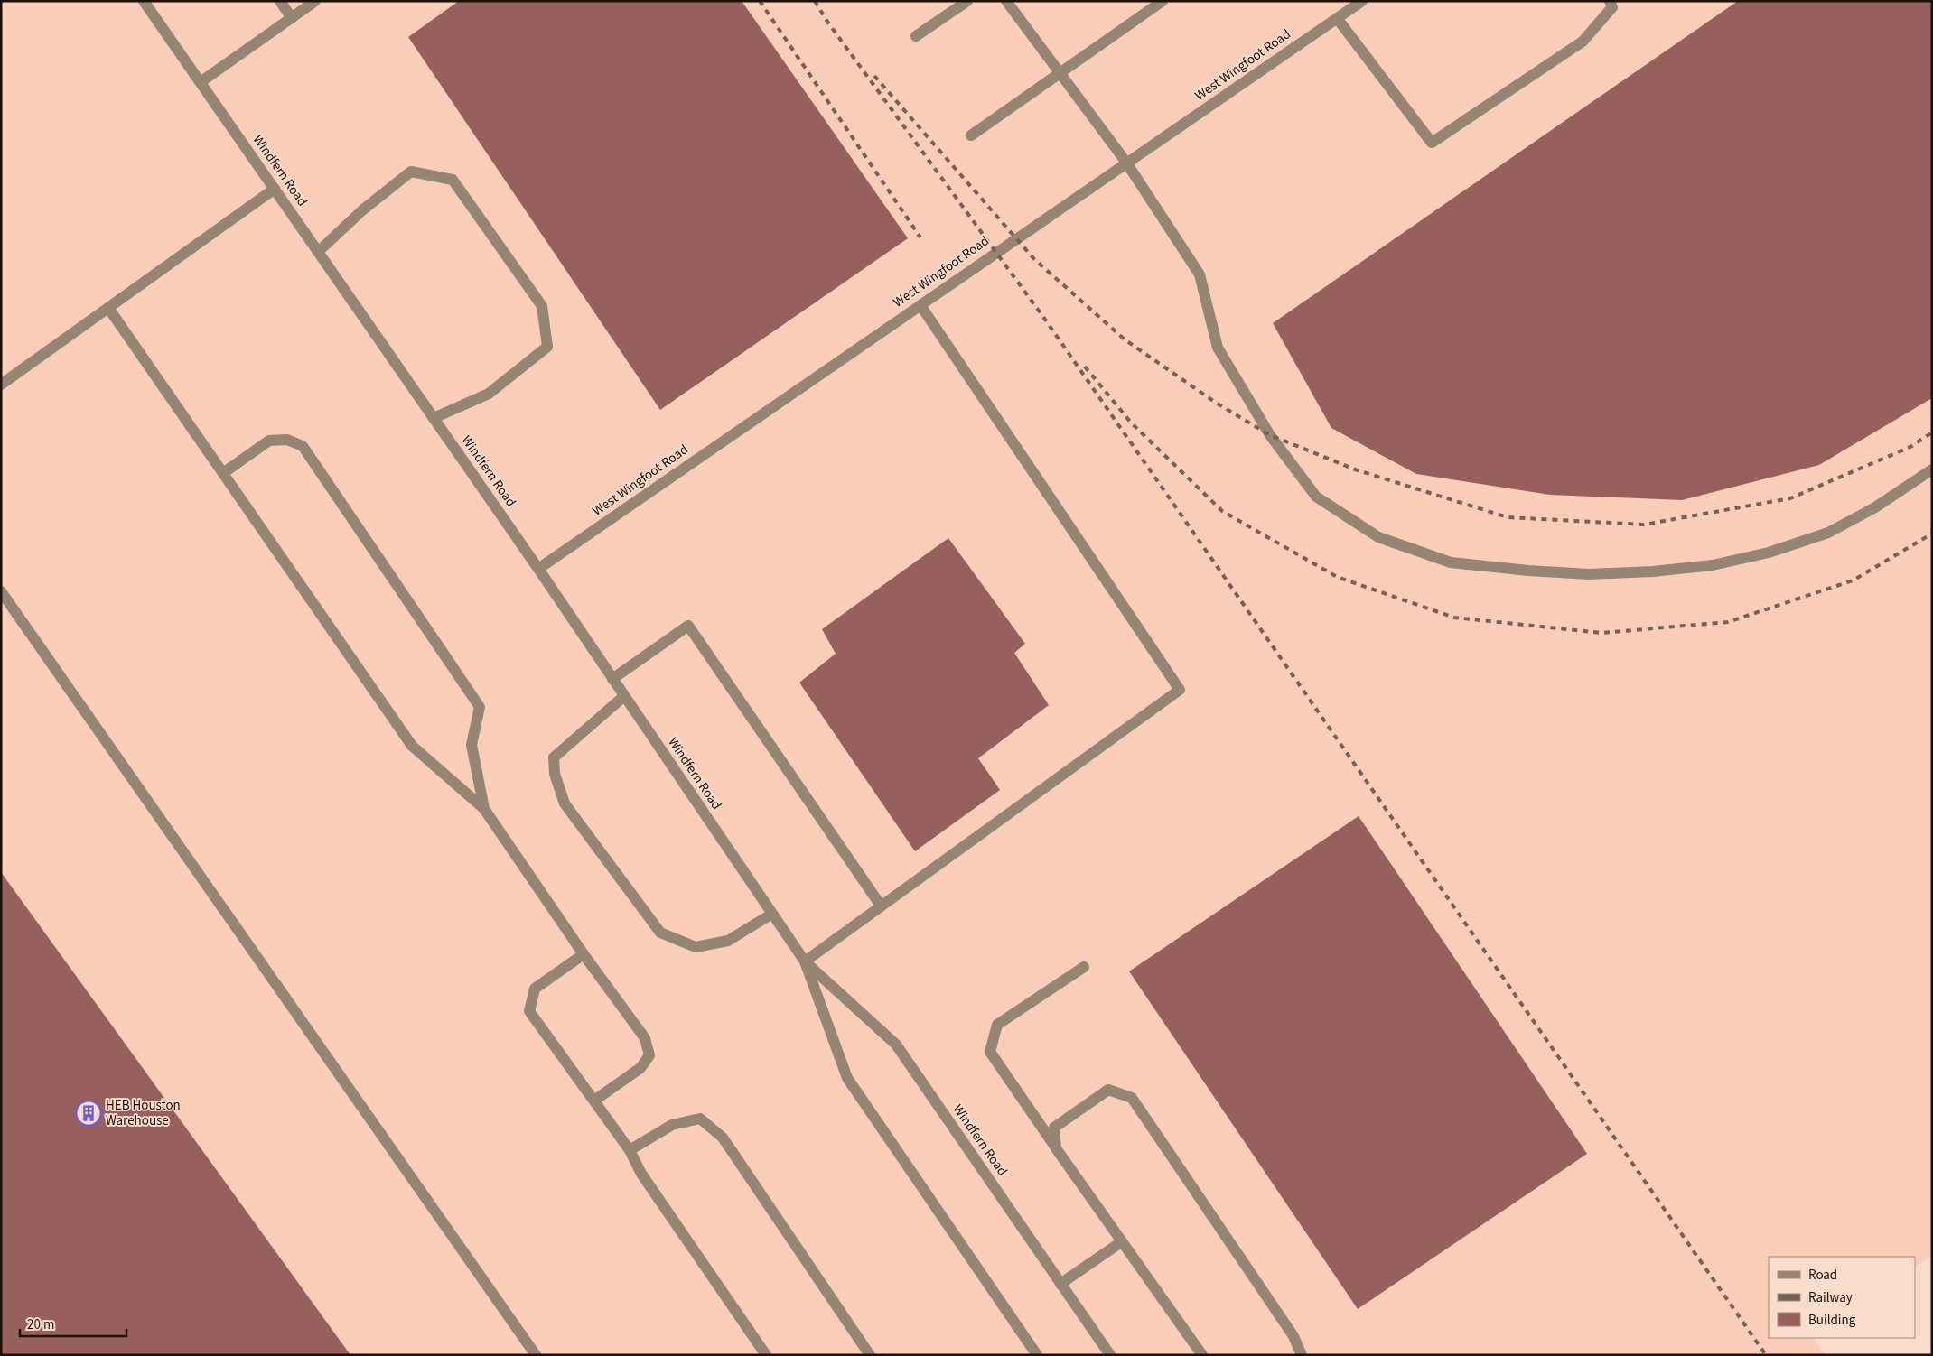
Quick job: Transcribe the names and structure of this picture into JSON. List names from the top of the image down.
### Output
{
  "streets": {
    "street": ["West Wingfoot Road", "Windfern Road"]
  },
  "crossings": [
    ["West Wingfoot Road", "Windfern Road"]
  ],
  "places": {
    "building": ["HEB Houston Warehouse"]
  },
  "legend": ["Road", "Railway", "Building"],
  "scale_bar": "20 m"
}
